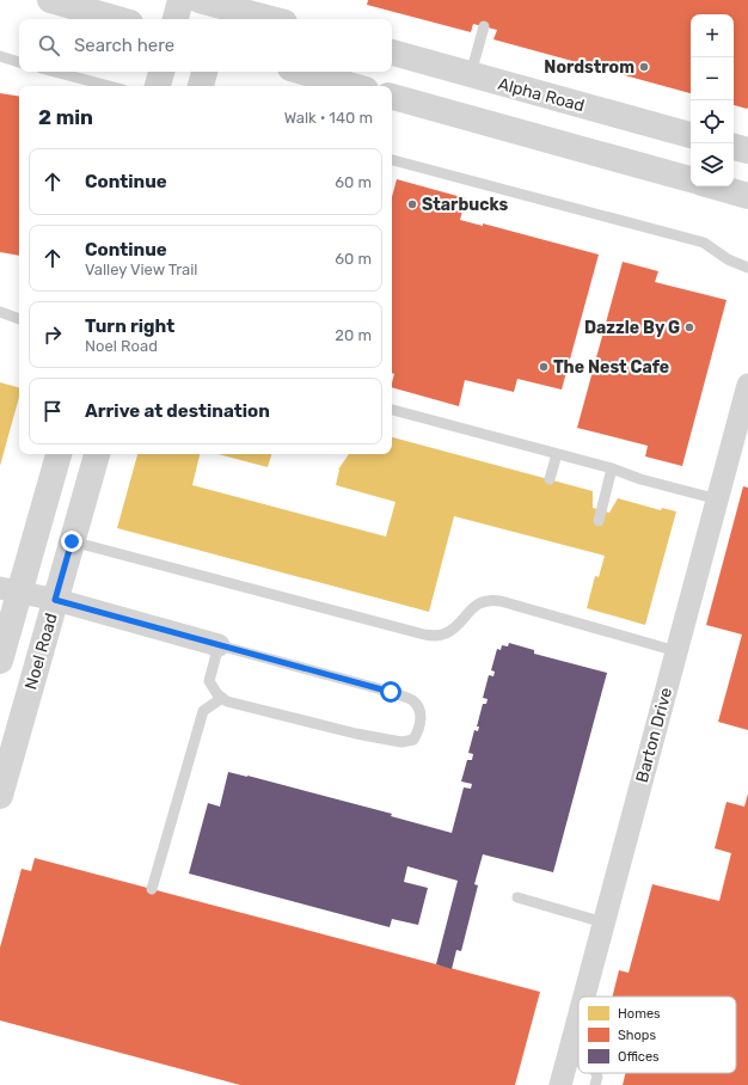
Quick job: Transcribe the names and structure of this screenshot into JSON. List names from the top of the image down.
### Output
{
  "streets": {
    "street": ["Alpha Road", "Noel Road", "Barton Drive"]
  },
  "places": [
    "Nordstrom",
    "Starbucks",
    "Dazzle By G",
    "The Nest Cafe"
  ],
  "legend": ["Homes", "Shops", "Offices"],
  "page": {
    "map_buttons": ["+", "−"],
    "search": "Search here",
    "heading": ["2 min", "Walk · 140 m"],
    "list": [
      ["Continue", "60 m"],
      ["Continue", "Valley View Trail", "60 m"],
      ["Turn right", "Noel Road", "20 m"],
      "Arrive at destination"
    ]
  }
}
